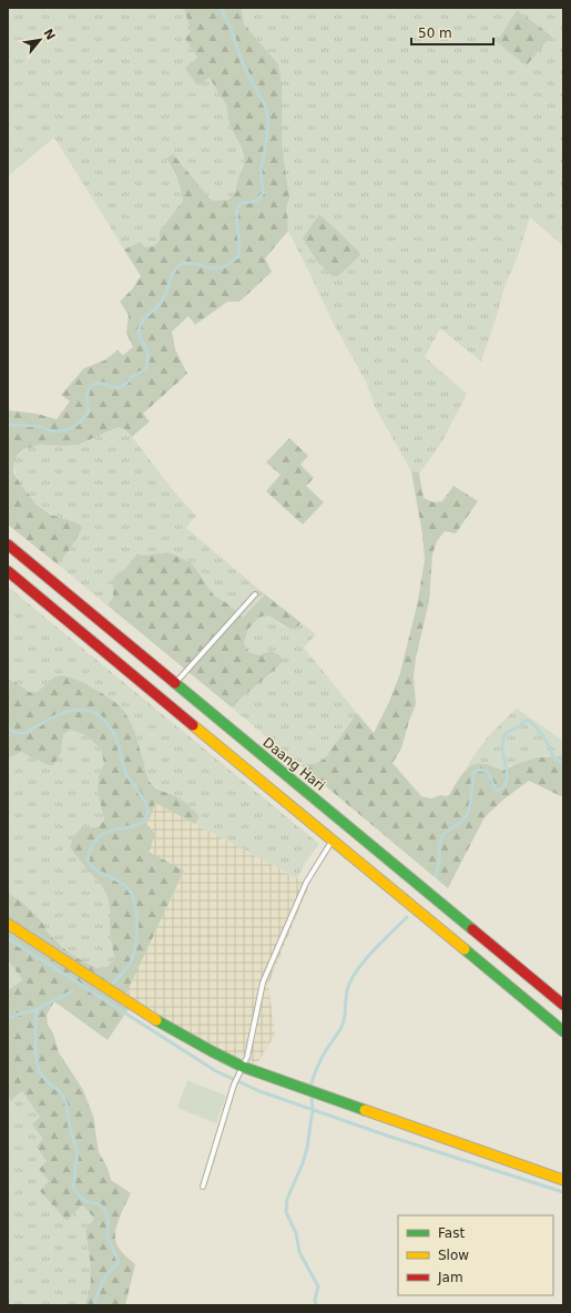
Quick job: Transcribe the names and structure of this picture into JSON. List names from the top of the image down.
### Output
{
  "streets": {
    "main road": ["Daang Hari"]
  },
  "legend": ["Fast", "Slow", "Jam"],
  "scale_bar": "50 m",
  "north": "top right"
}
